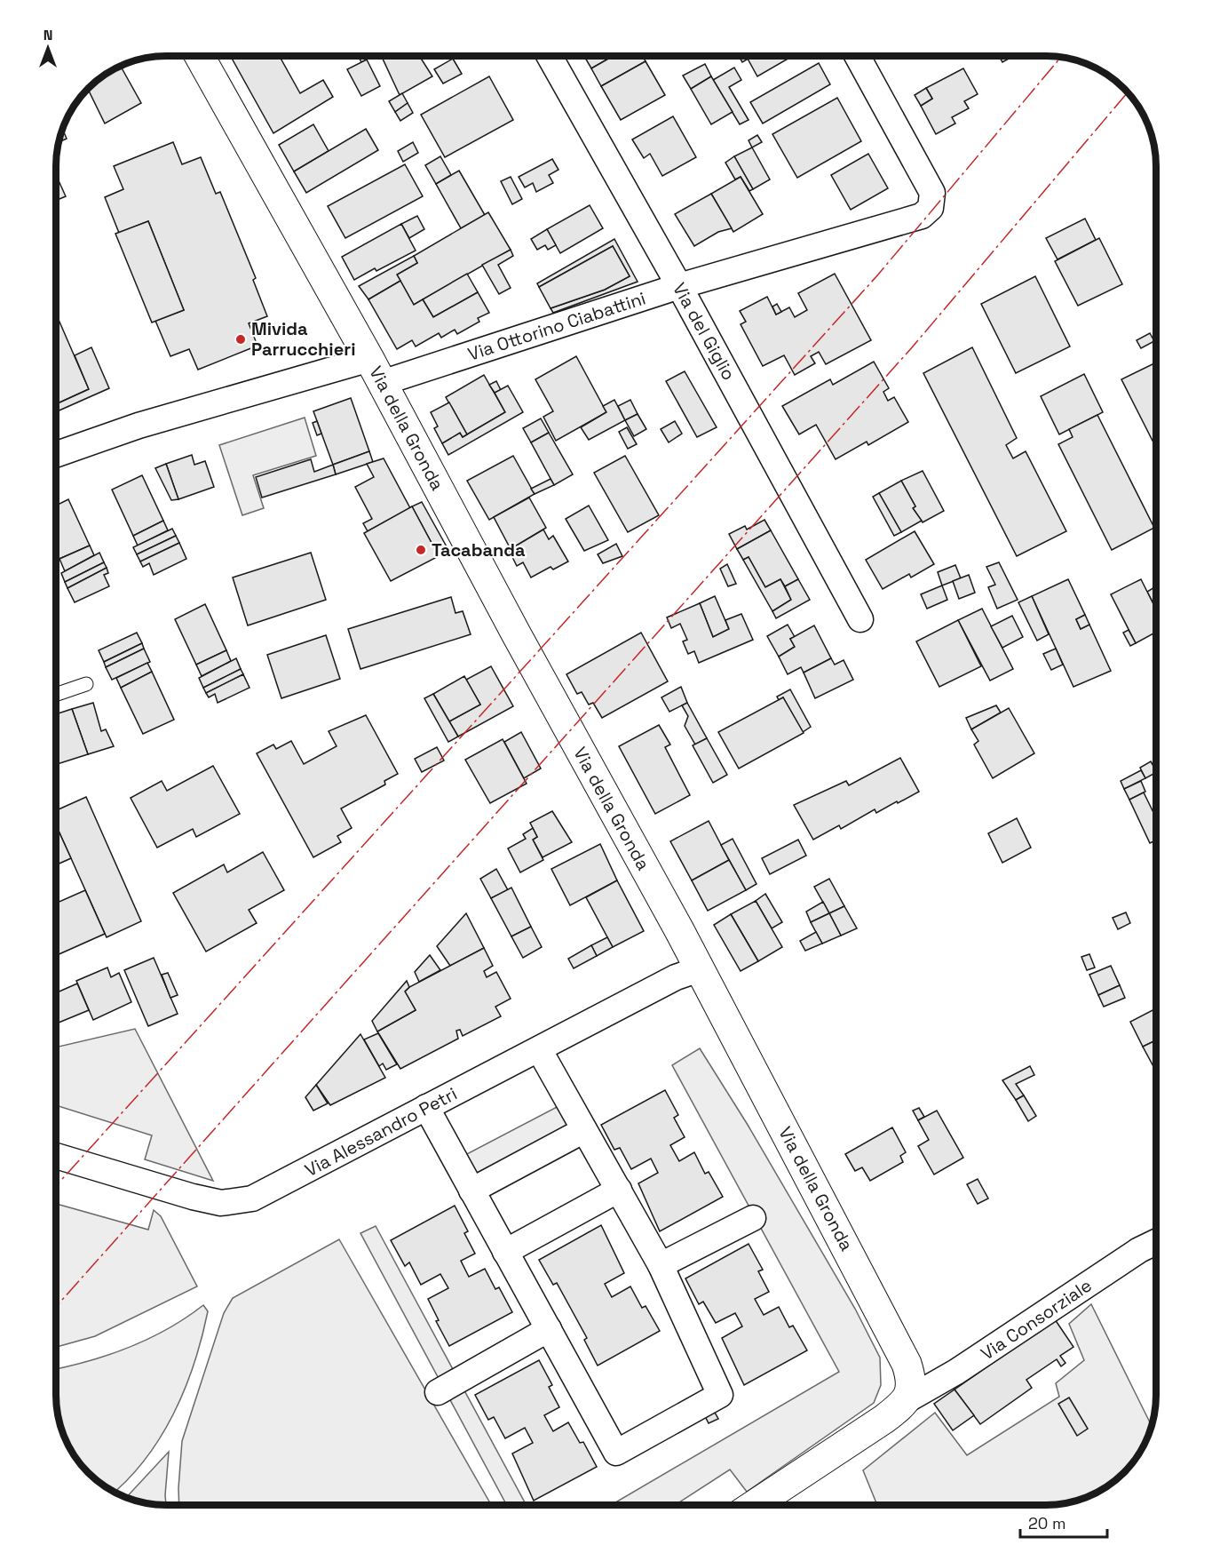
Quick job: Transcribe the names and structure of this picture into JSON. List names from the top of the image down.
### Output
{
  "streets": {
    "street": [
      "Via Ottorino Ciabattini",
      "Via del Giglio",
      "Via della Gronda",
      "Via Alessandro Petri",
      "Via Consorziale"
    ]
  },
  "crossings": [
    ["Via Ottorino Ciabattini", "Via del Giglio"],
    ["Via Ottorino Ciabattini", "Via della Gronda"],
    ["Via della Gronda", "Via Alessandro Petri"],
    ["Via della Gronda", "Via Consorziale"]
  ],
  "places": ["Mivida Parrucchieri", "Tacabanda"],
  "scale_bar": "20 m",
  "north": "top"
}
